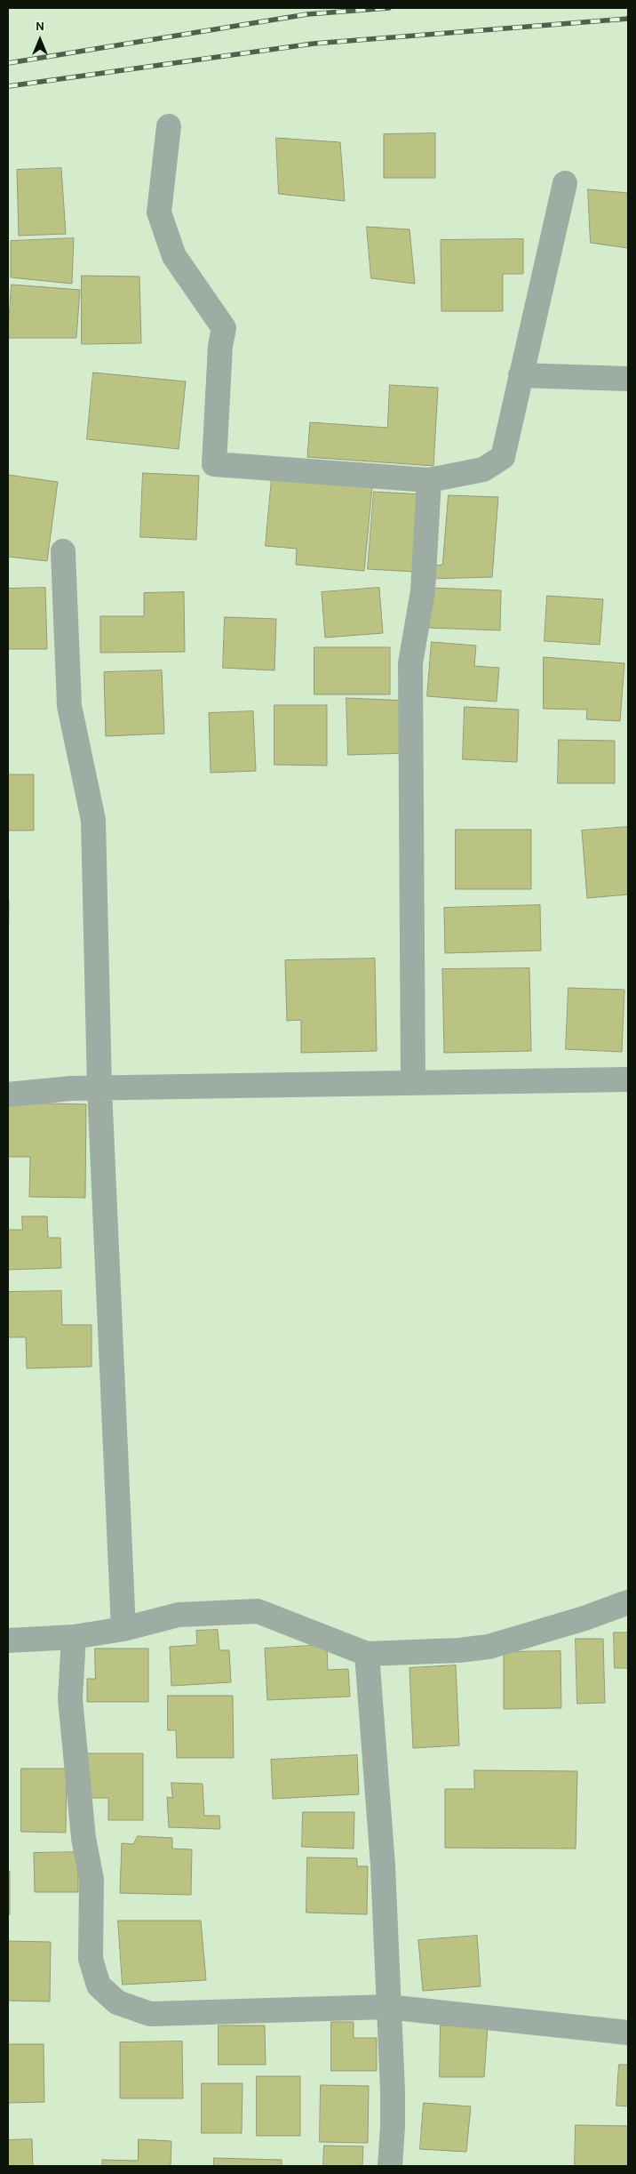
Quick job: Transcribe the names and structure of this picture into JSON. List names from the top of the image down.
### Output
{
  "north": "top"
}
